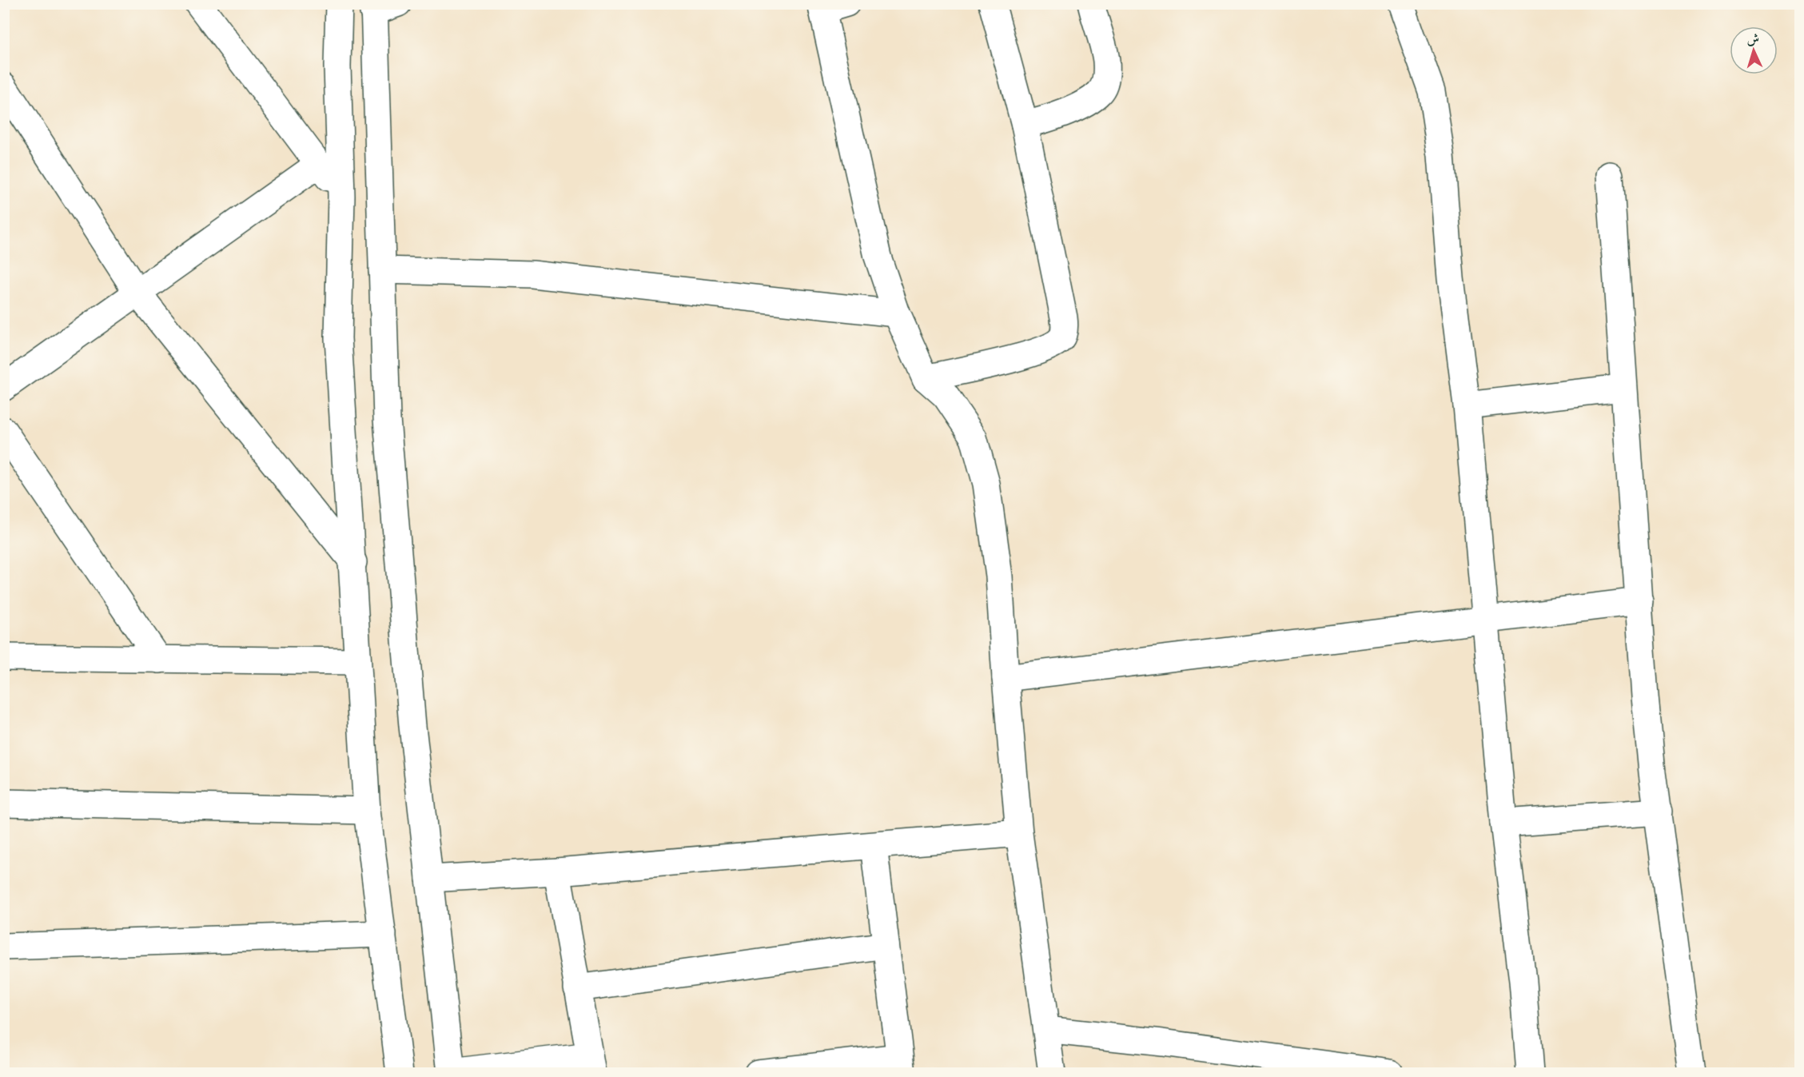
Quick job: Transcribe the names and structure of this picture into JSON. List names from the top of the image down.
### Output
{
  "north": "top"
}
